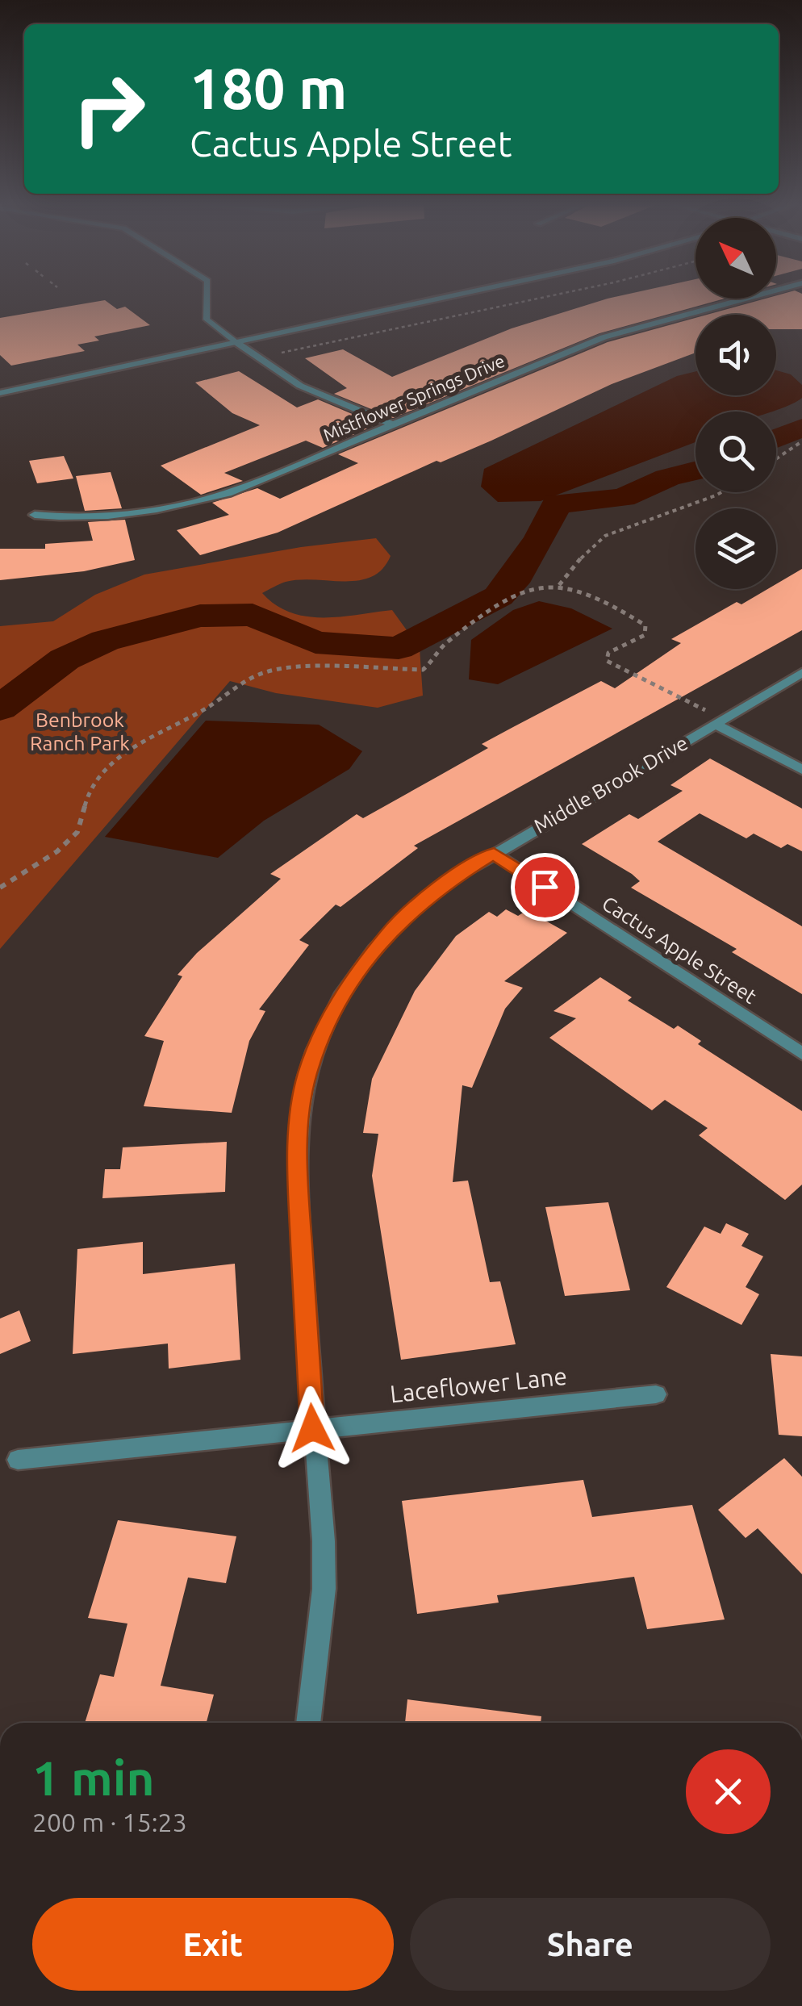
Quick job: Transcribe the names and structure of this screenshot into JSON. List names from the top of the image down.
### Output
{
  "streets": {
    "street": [
      "Mistflower Springs Drive",
      "Middle Brook Drive",
      "Cactus Apple Street",
      "Laceflower Lane"
    ]
  },
  "crossings": [
    ["Middle Brook Drive", "Cactus Apple Street"],
    ["Middle Brook Drive", "Laceflower Lane"]
  ],
  "parks": ["Benbrook Ranch Park"],
  "north": "top left",
  "page": {
    "turn": ["180 m", "Cactus Apple Street"],
    "heading": ["1 min", "200 m · 15:23"],
    "buttons": ["Exit", "Share"]
  }
}
